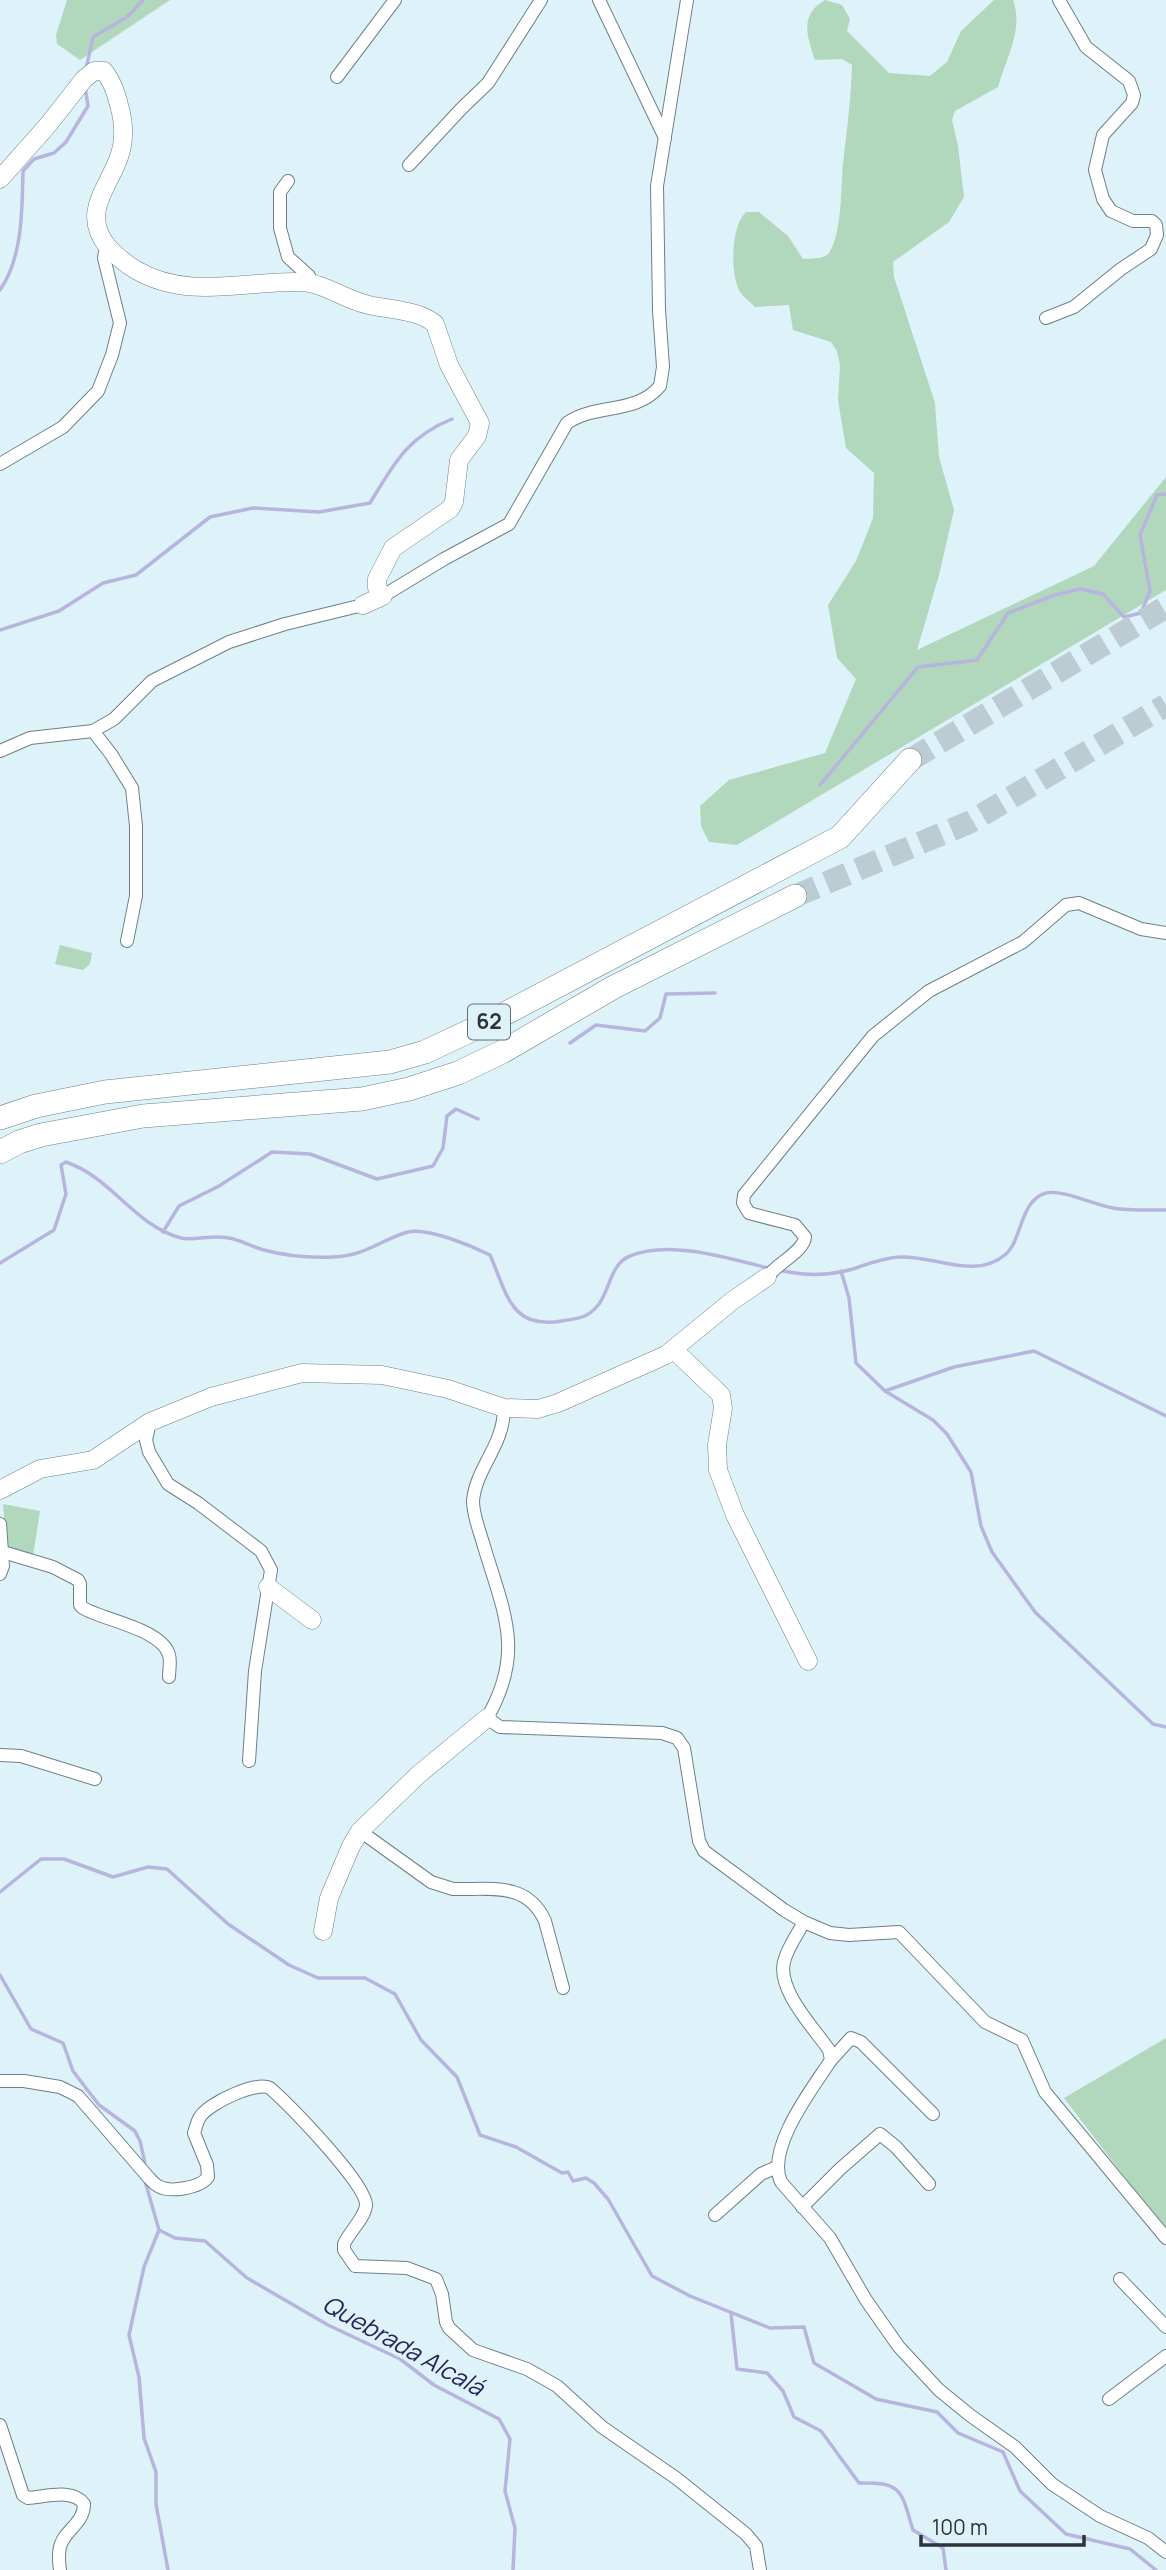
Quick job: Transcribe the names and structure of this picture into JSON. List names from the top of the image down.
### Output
{
  "streets": {
    "highway": ["62"]
  },
  "water": ["Quebrada Alcalá"],
  "scale_bar": "100 m"
}
